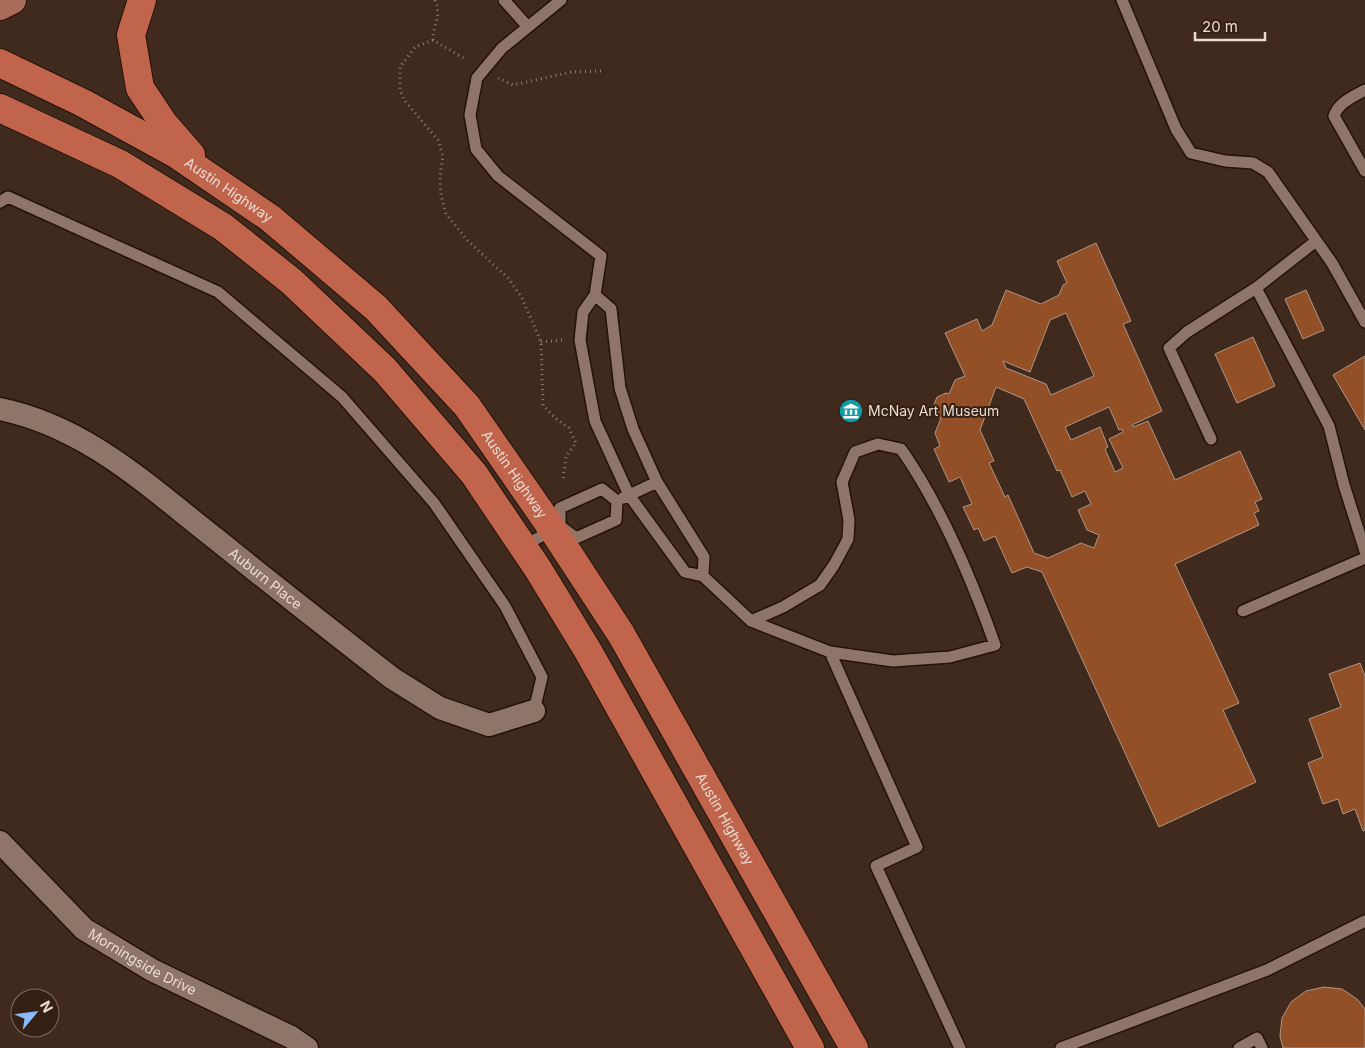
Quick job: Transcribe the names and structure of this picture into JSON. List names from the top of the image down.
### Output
{
  "streets": {
    "main road": ["Austin Highway"],
    "street": ["Auburn Place", "Morningside Drive"]
  },
  "places": {
    "museum": ["McNay Art Museum"]
  },
  "scale_bar": "20 m",
  "north": "top right"
}
